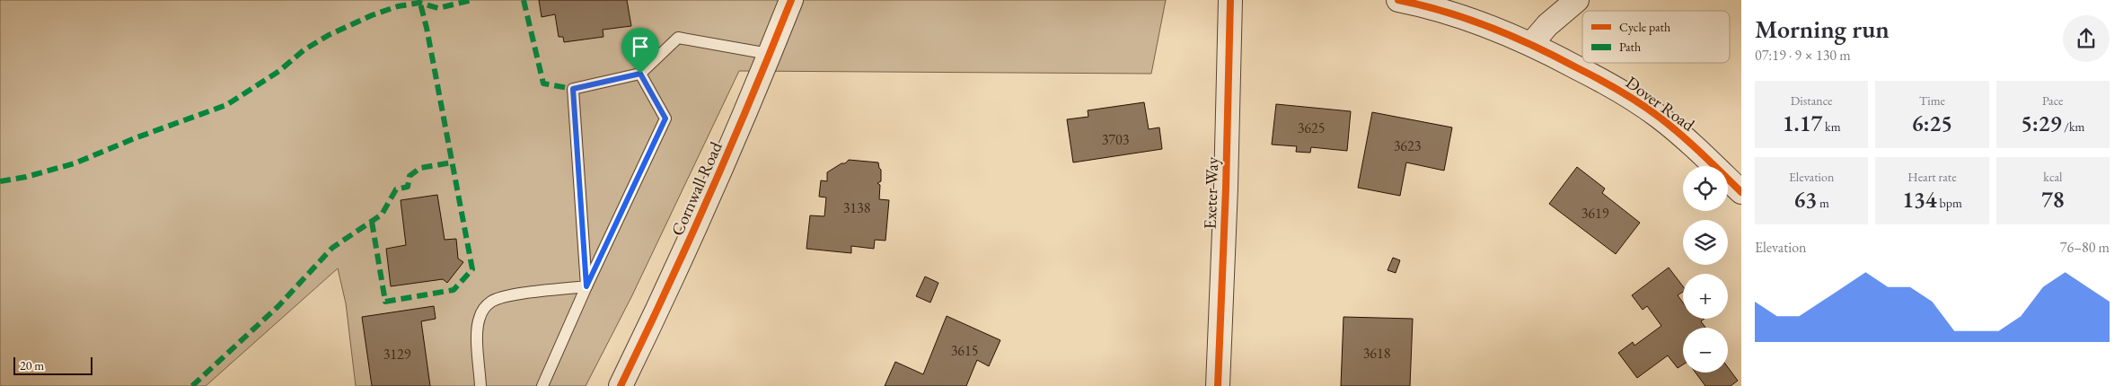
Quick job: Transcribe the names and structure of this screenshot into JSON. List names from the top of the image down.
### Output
{
  "streets": {
    "street": ["Dover Road", "Cornwall Road", "Exeter Way"]
  },
  "house_numbers": [
    "3625",
    "3703",
    "3623",
    "3138",
    "3619",
    "3615",
    "3618",
    "3129"
  ],
  "legend": ["Cycle path", "Path"],
  "scale_bar": "20 m",
  "page": {
    "heading": ["Morning run", "07:19 · 9 × 130 m"],
    "stats": [
      ["Distance", "1.17 km"],
      ["Time", "6:25"],
      ["Pace", "5:29 /km"],
      ["Elevation", "63 m"],
      ["Heart rate", "134 bpm"],
      ["kcal", "78"]
    ],
    "map_buttons": ["+", "−"],
    "chart": ["Elevation", "76–80 m"],
    "scale": "20 m"
  }
}
